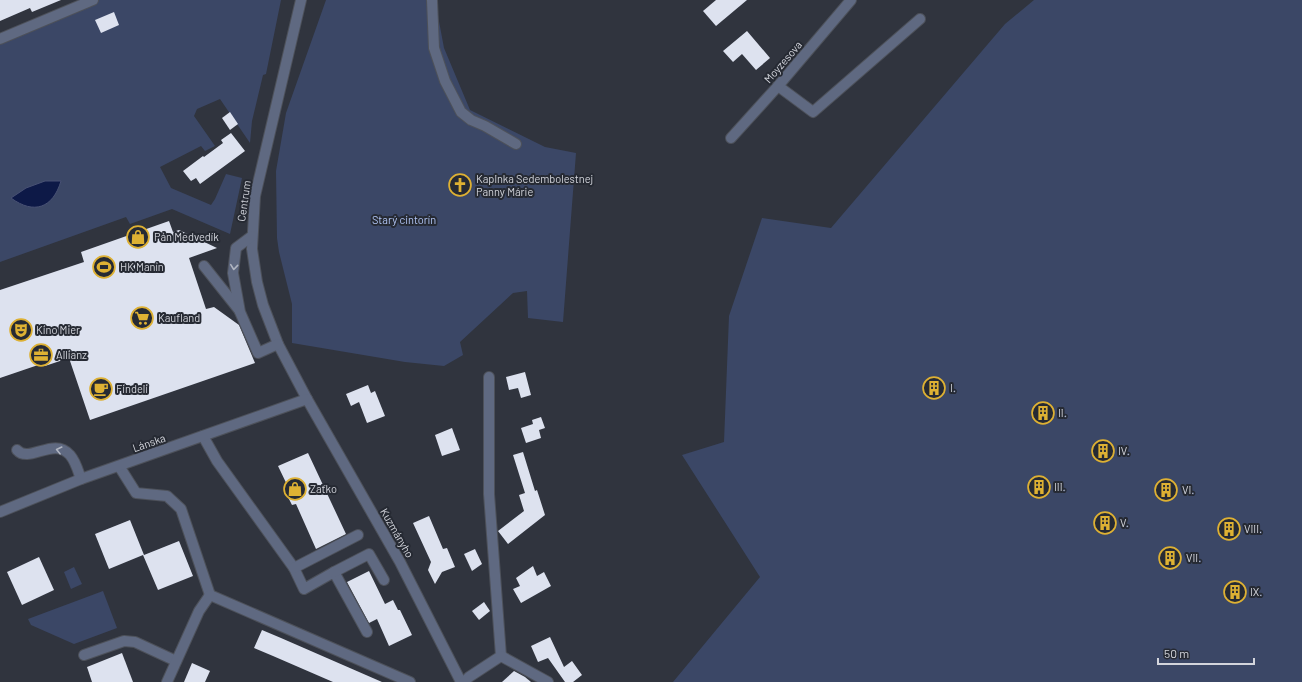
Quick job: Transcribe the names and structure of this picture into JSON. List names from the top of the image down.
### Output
{
  "streets": {
    "street": [
      "Moyzesova",
      "Centrum",
      "Lánska",
      "Kuzmányho"
    ]
  },
  "crossings": [
    ["Centrum", "Lánska"],
    ["Centrum", "Kuzmányho"],
    ["Lánska", "Kuzmányho"]
  ],
  "parks": ["Starý cintorín"],
  "places": {
    "church": ["Kaplnka Sedembolestnej Panny Márie"],
    "shop": ["Pán Medvedík", "Zaťko"],
    "sports": ["HK Manín"],
    "supermarket": ["Kaufland"],
    "theatre": ["Kino Mier"],
    "office": ["Allianz"],
    "building": [
      "I.",
      "II.",
      "IV.",
      "III.",
      "VI.",
      "V.",
      "VIII.",
      "VII.",
      "IX."
    ],
    "cafe": ["Findeli"]
  },
  "scale_bar": "50 m"
}
